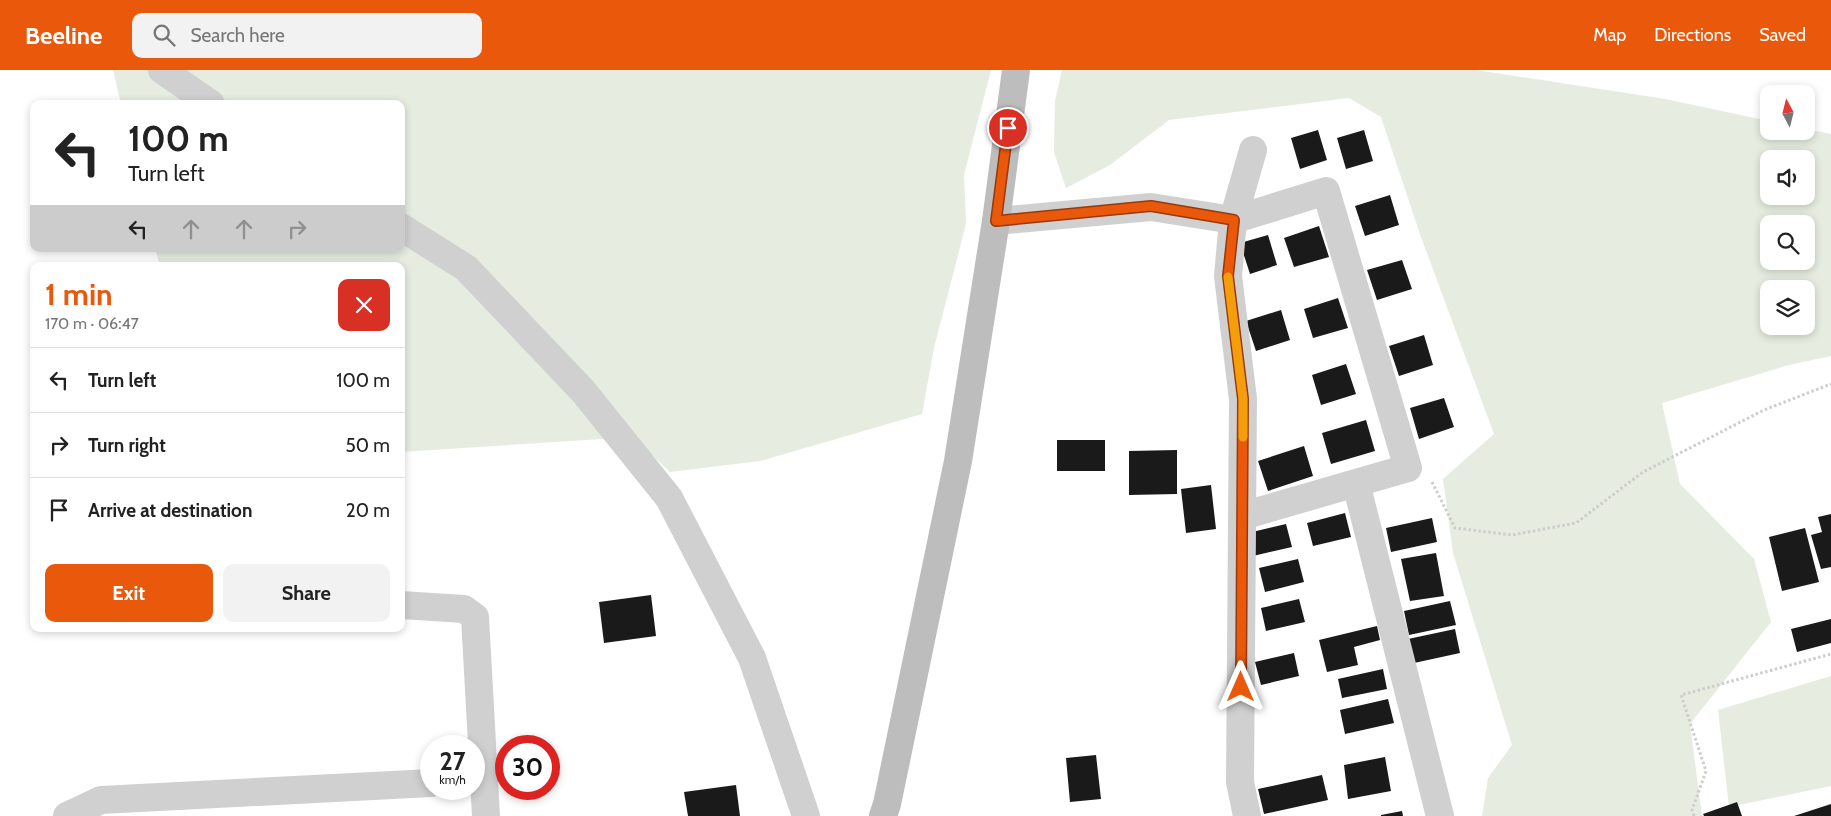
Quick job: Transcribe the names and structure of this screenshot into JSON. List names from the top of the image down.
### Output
{
  "north": "top",
  "page": {
    "header": "Beeline",
    "search": "Search here",
    "nav": ["Map", "Directions", "Saved"],
    "turn": ["100 m", "Turn left"],
    "heading": ["1 min", "170 m · 06:47"],
    "list": [
      {
        "name": "Turn left",
        "value": "100 m"
      },
      {
        "name": "Turn right",
        "value": "50 m"
      },
      {
        "name": "Arrive at destination",
        "value": "20 m"
      }
    ],
    "buttons": ["Exit", "Share"],
    "speed": "27 km/h",
    "limit": "30"
  }
}
